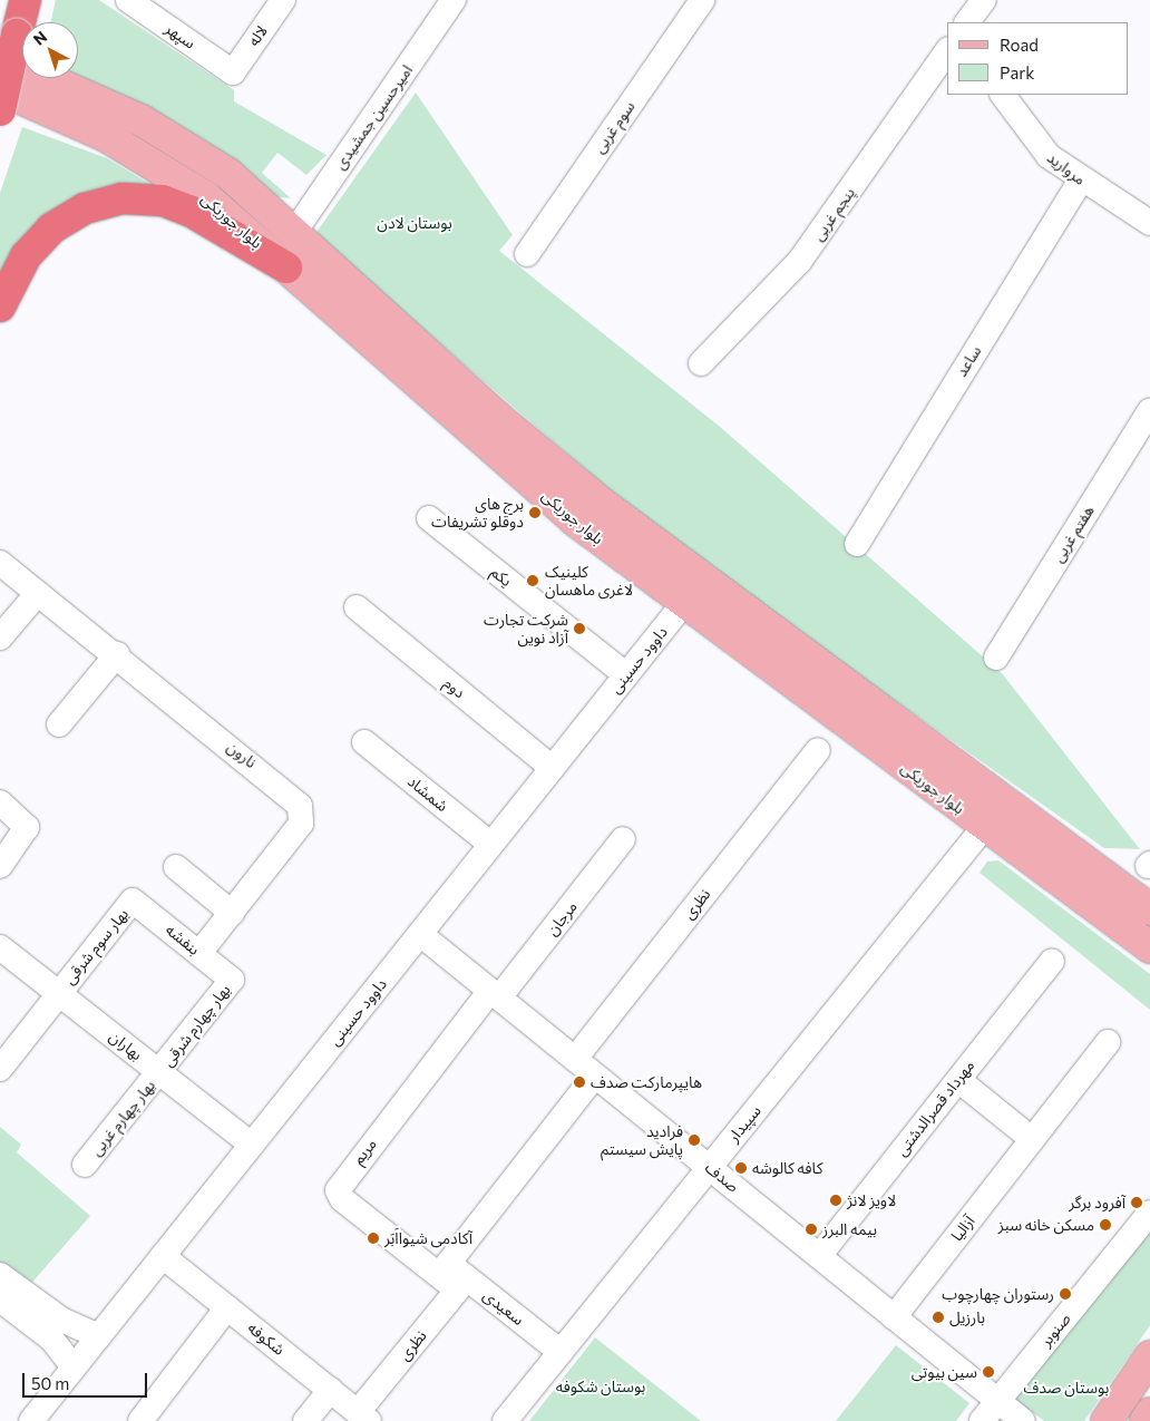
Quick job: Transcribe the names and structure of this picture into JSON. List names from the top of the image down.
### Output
{
  "streets": {
    "main road": ["بلوار جوریکی"],
    "street": [
      "سپهر",
      "لاله",
      "امیرحسین جمشیدی",
      "سوم غربی",
      "مروارید",
      "پنجم غربی",
      "ساعد",
      "هفتم غربی",
      "یکم",
      "داوود حسینی",
      "دوم",
      "نارون",
      "شمشاد",
      "نظری",
      "مرجان",
      "بنفشه",
      "بهار سوم شرقی",
      "بهار چهارم شرقی",
      "بهاران",
      "مهرداد قصرالدشتی",
      "بهار چهارم غربی",
      "سپیدار",
      "مریم",
      "صدف",
      "آزالیا",
      "سعیدی",
      "صنوبر",
      "شکوفه"
    ]
  },
  "crossings": [
    ["سپهر", "لاله"],
    ["امیرحسین جمشیدی", "بلوار جوریکی"],
    ["مروارید", "ساعد"],
    ["بلوار جوریکی", "داوود حسینی"],
    ["بلوار جوریکی", "سپیدار"],
    ["یکم", "داوود حسینی"],
    ["داوود حسینی", "دوم"],
    ["داوود حسینی", "شمشاد"],
    ["داوود حسینی", "بهاران"],
    ["داوود حسینی", "صدف"],
    ["داوود حسینی", "شکوفه"],
    ["نارون", "بنفشه"],
    ["نظری", "مریم"],
    ["نظری", "صدف"],
    ["نظری", "سعیدی"],
    ["نظری", "شکوفه"],
    ["مرجان", "مریم"],
    ["مرجان", "صدف"],
    ["بنفشه", "بهار سوم شرقی"],
    ["بنفشه", "بهار چهارم شرقی"],
    ["بهار سوم شرقی", "بهاران"],
    ["بهار چهارم شرقی", "بهاران"],
    ["بهار چهارم شرقی", "بهار چهارم غربی"],
    ["بهاران", "بهار چهارم غربی"],
    ["مهرداد قصرالدشتی", "صدف"],
    ["سپیدار", "صدف"],
    ["سپیدار", "سعیدی"],
    ["مریم", "صدف"],
    ["مریم", "سعیدی"],
    ["صدف", "آزالیا"],
    ["صدف", "صنوبر"]
  ],
  "parks": ["بوستان لادن", "بوستان شکوفه", "بوستان صدف"],
  "places": [
    "برج های دوقلو تشریفات",
    "کلینیک لاغری ماهسان",
    "شرکت تجارت آزاد نوین",
    "هایپرمارکت صدف",
    "فرادید پایش سیستم",
    "کافه کالوشه",
    "لاويز لانژ",
    "آفرود برگر",
    "مسکن خانه سبز",
    "بیمه البرز",
    "آکادمی شیوااَبَر",
    "رستوران چهارچوب",
    "بارزیل",
    "سین بیوتی"
  ],
  "legend": ["Road", "Park"],
  "scale_bar": "50 m",
  "north": "top left"
}
